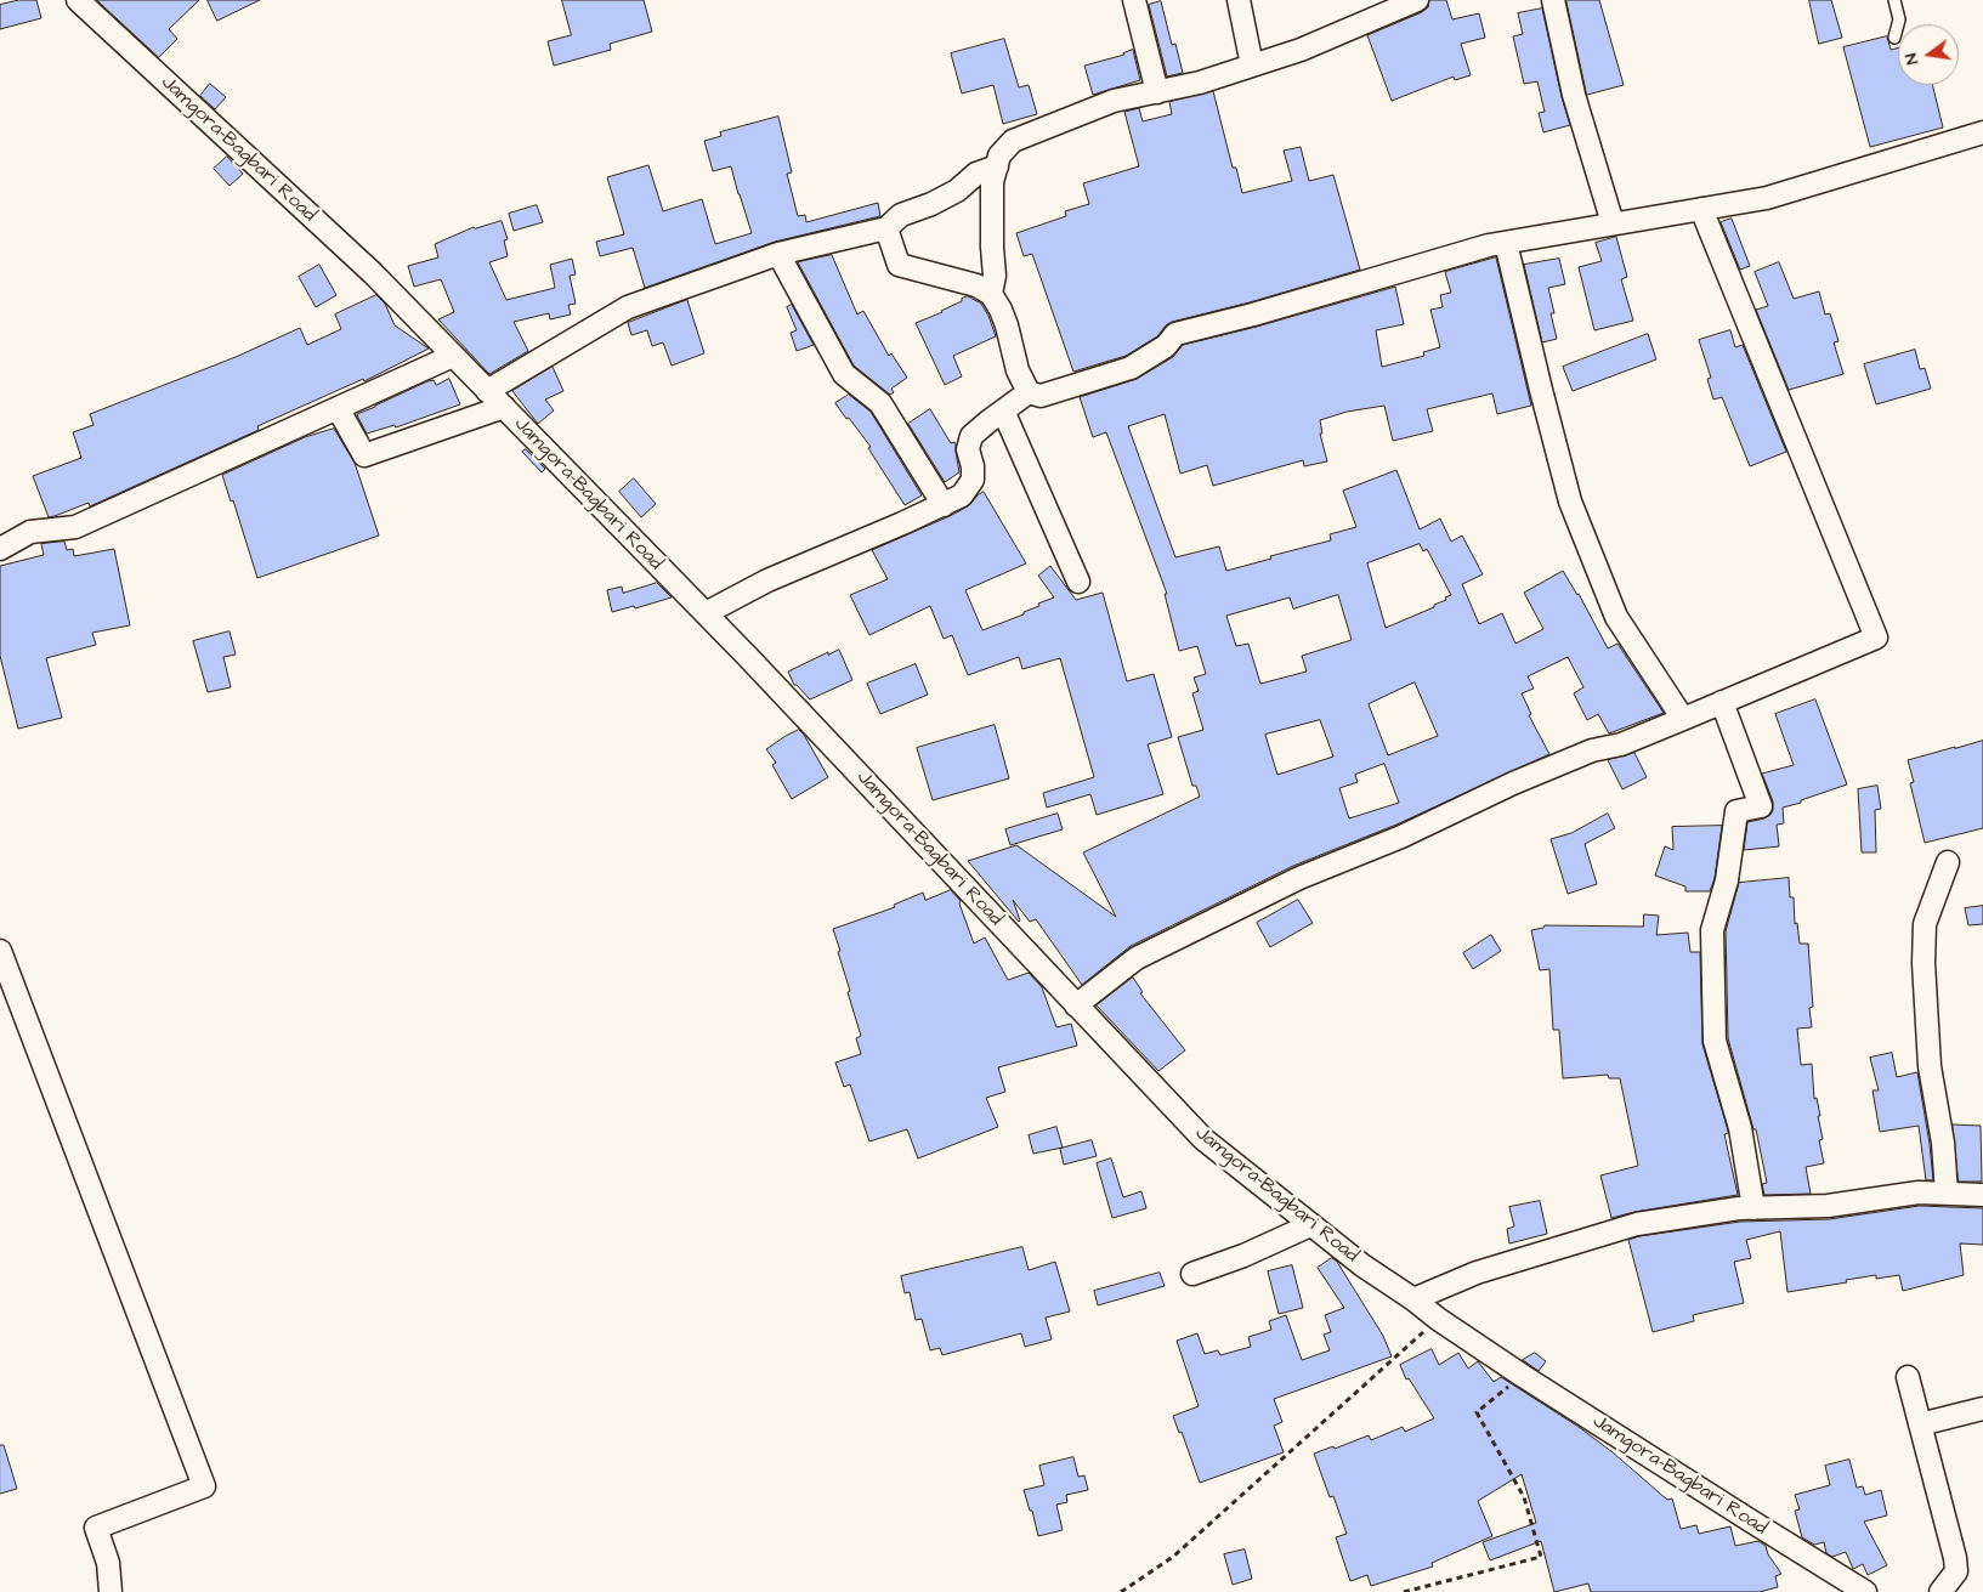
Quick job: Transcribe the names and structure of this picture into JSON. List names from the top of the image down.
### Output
{
  "streets": {
    "street": ["Jamgora-Bagbari Road"]
  },
  "north": "left"
}
